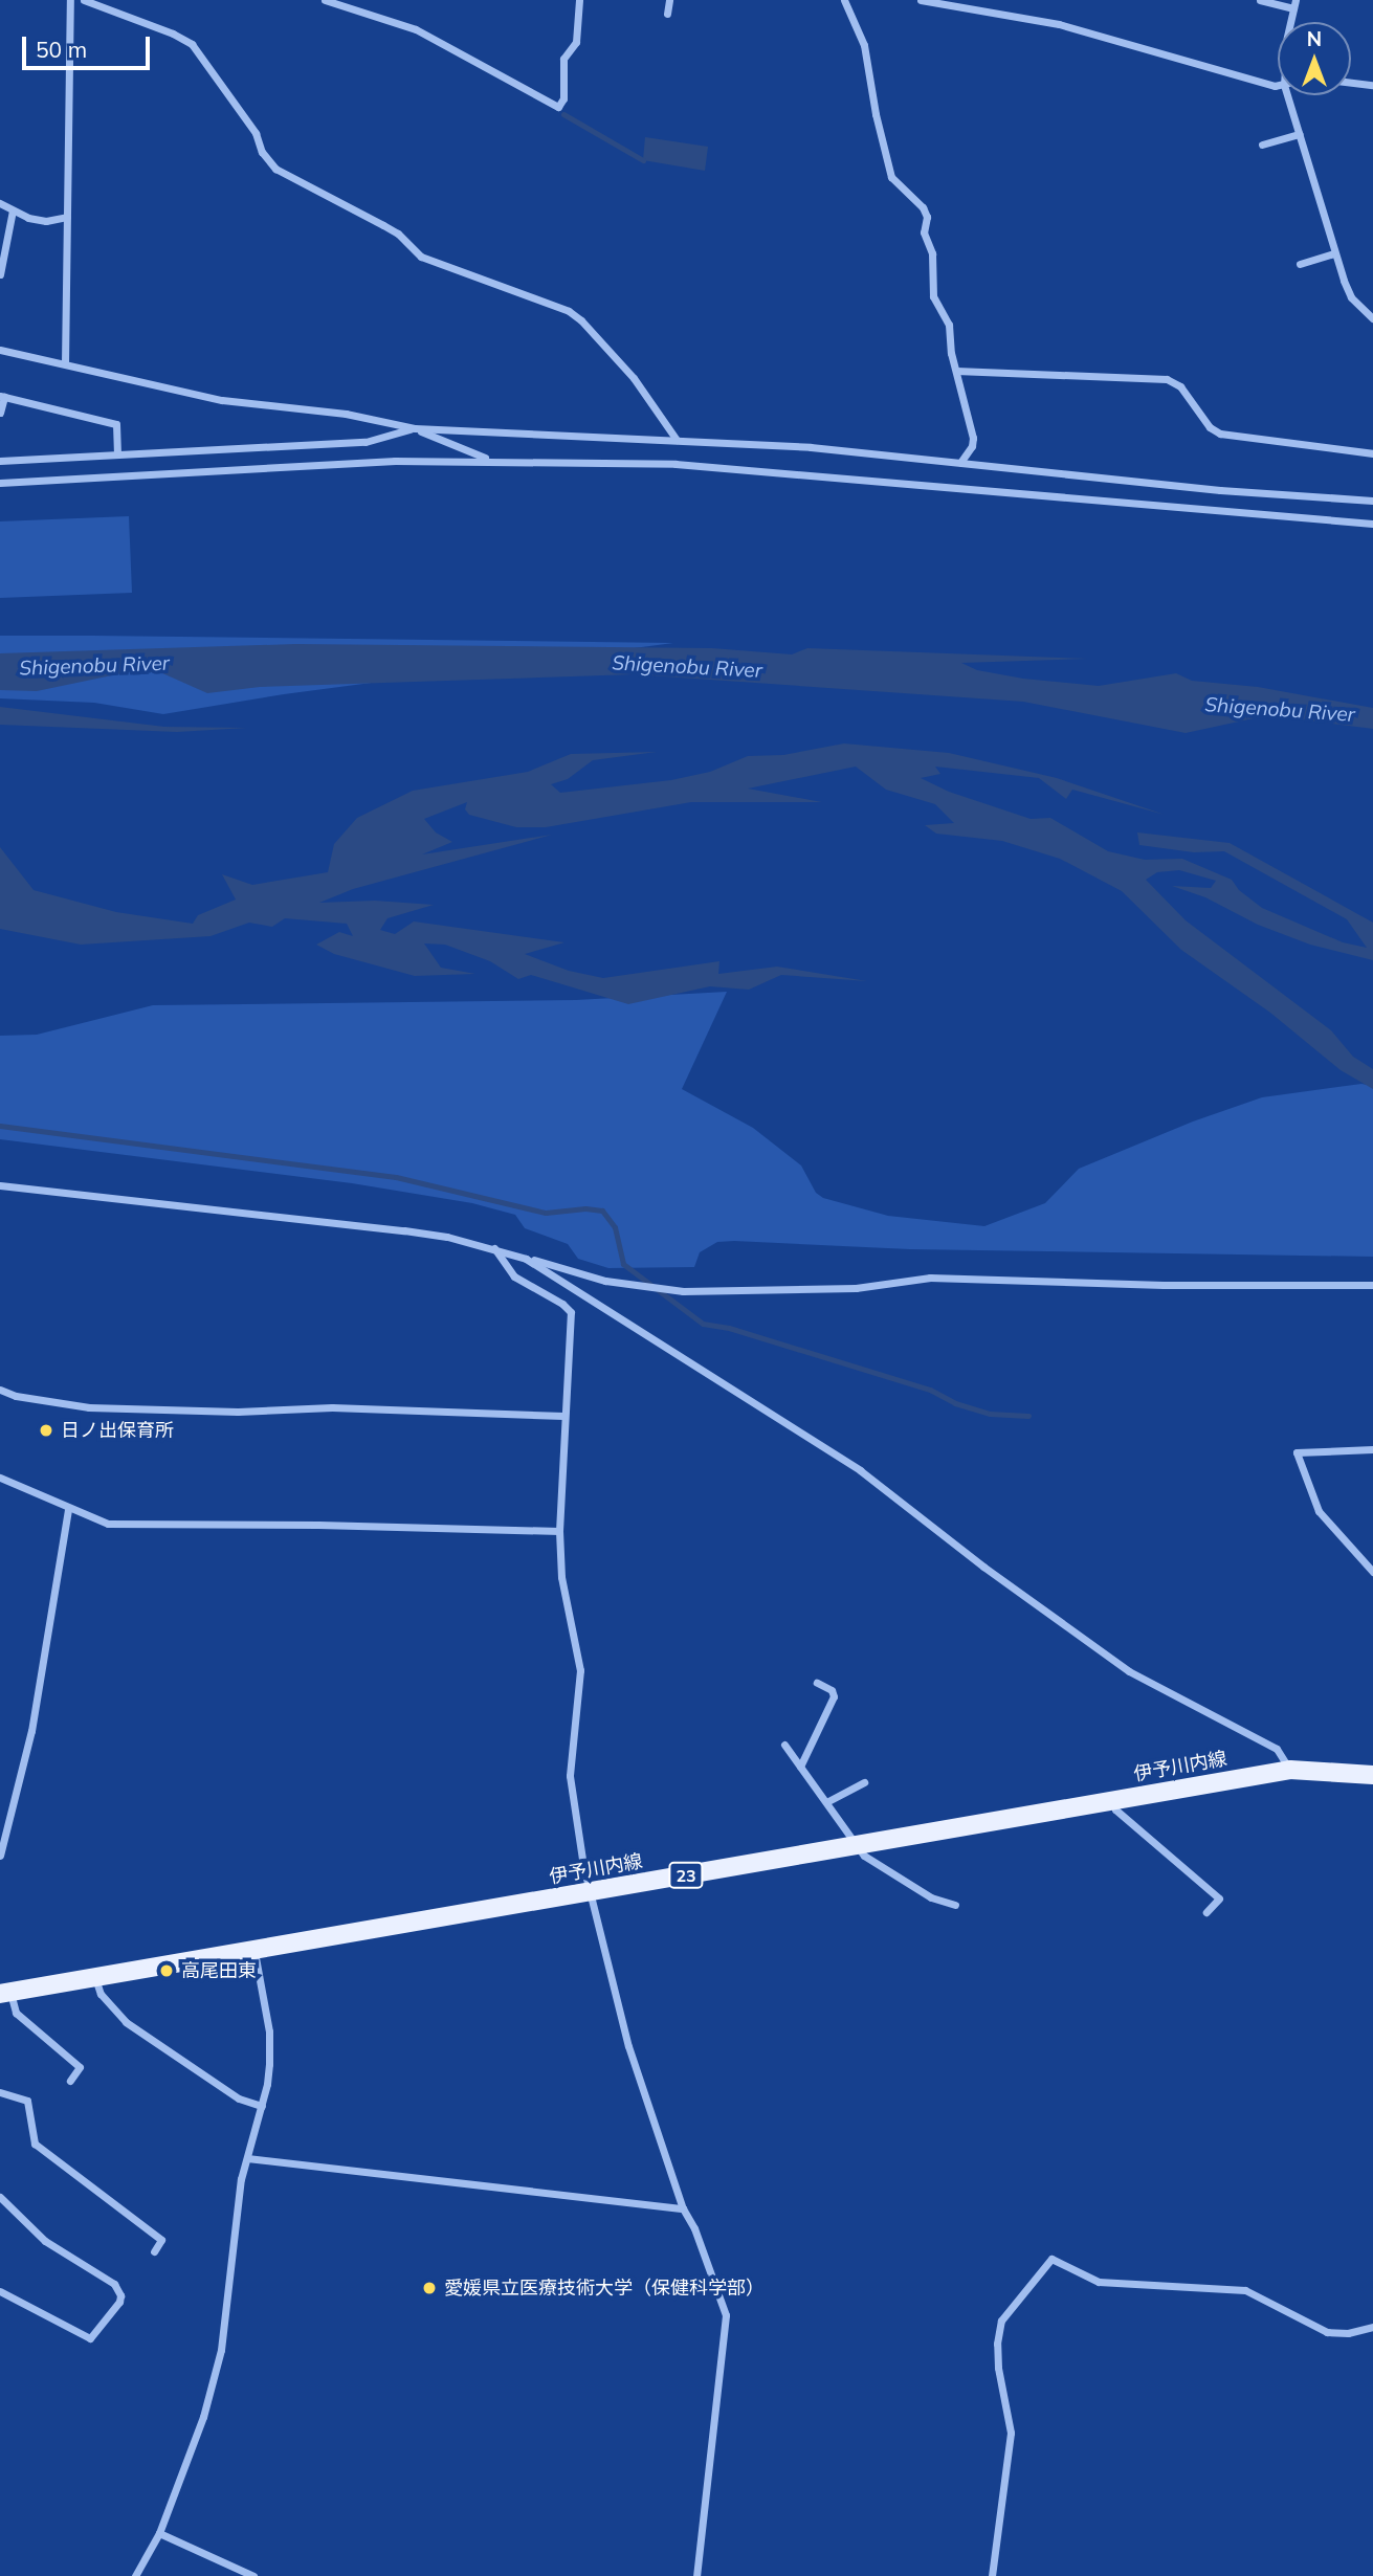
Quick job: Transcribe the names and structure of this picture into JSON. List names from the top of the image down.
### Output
{
  "streets": {
    "main road": ["伊予川内線", "23"]
  },
  "water": ["Shigenobu River"],
  "places": ["日ノ出保育所", "高尾田東", "愛媛県立医療技術大学（保健科学部）"],
  "scale_bar": "50 m",
  "north": "top"
}
